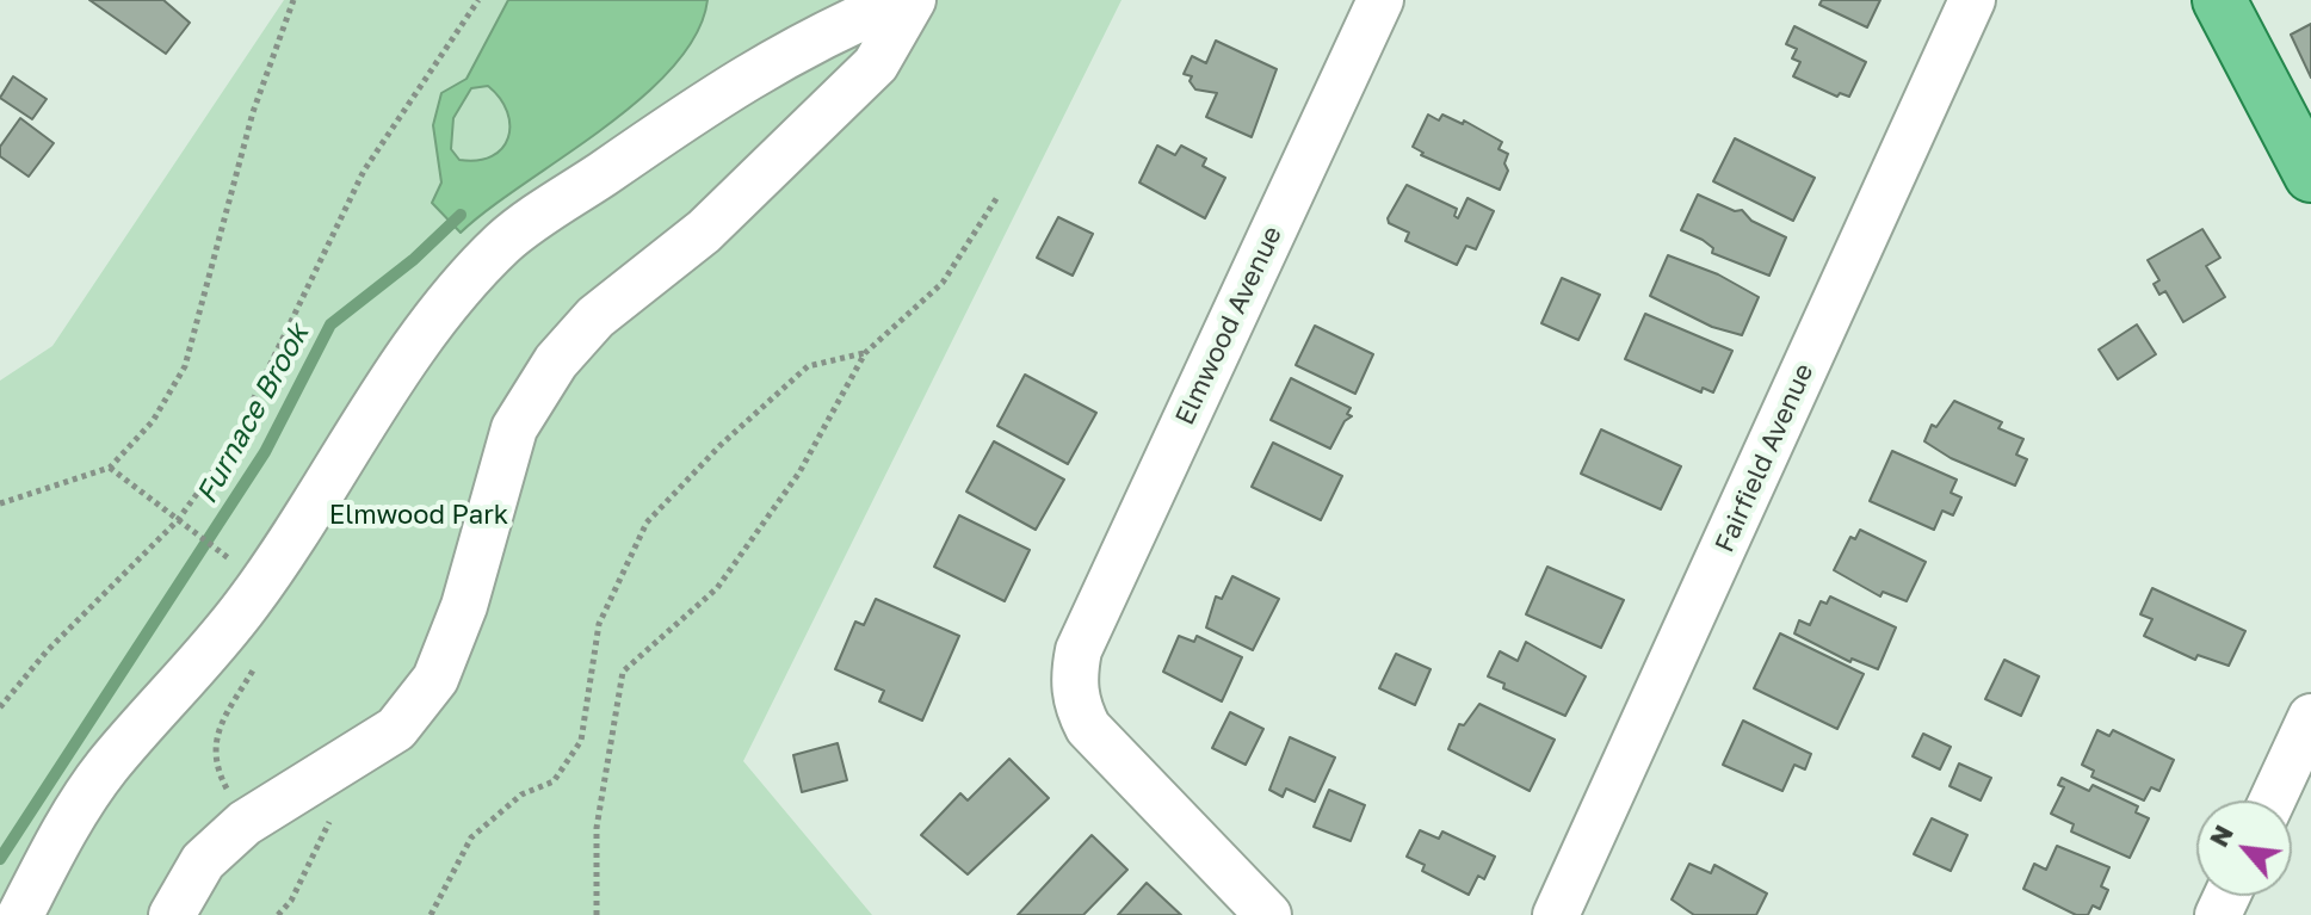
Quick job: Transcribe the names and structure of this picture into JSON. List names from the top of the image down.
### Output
{
  "streets": {
    "street": ["Elmwood Avenue", "Fairfield Avenue"]
  },
  "water": ["Furnace Brook"],
  "parks": ["Elmwood Park"],
  "north": "top left"
}
